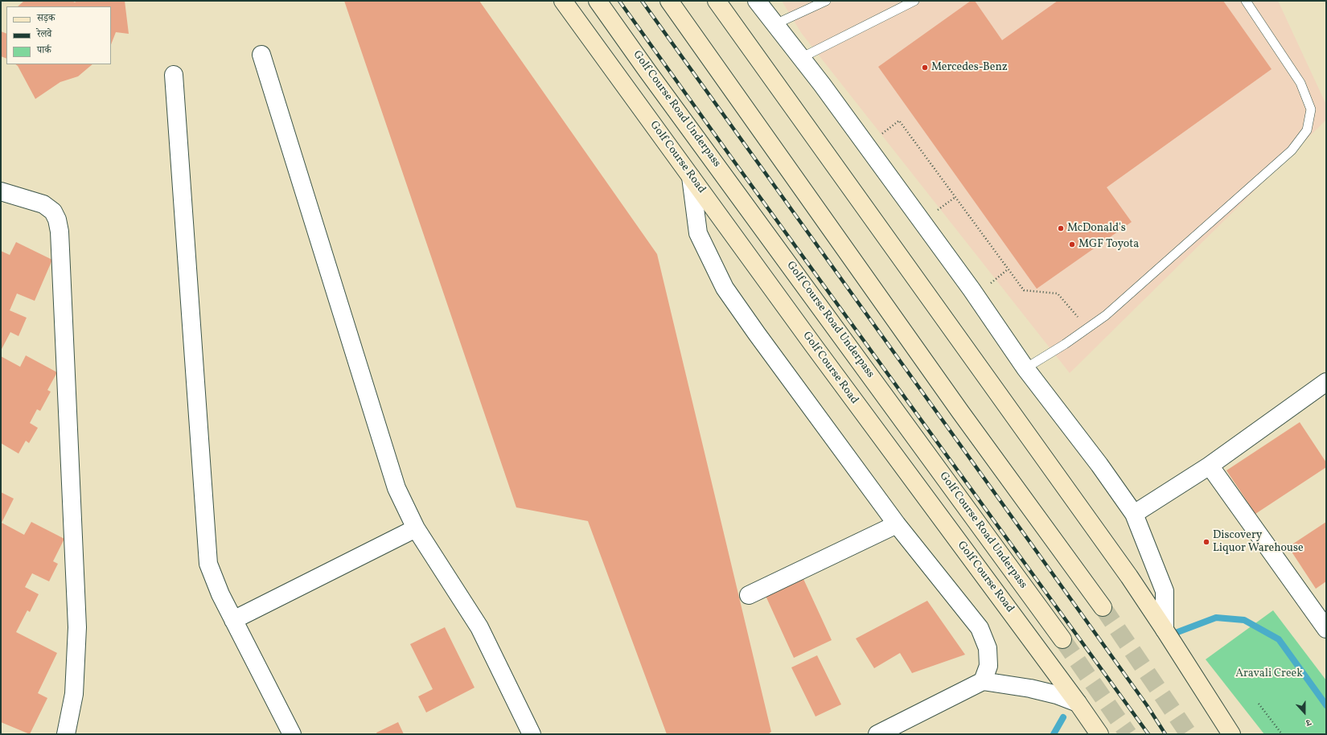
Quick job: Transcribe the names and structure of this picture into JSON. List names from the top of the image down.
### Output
{
  "streets": {
    "street": ["Golf Course Road Underpass", "Golf Course Road"]
  },
  "parks": ["Aravali Creek"],
  "places": [
    "Mercedes-Benz",
    "McDonald's",
    "MGF Toyota",
    "Discovery Liquor Warehouse"
  ],
  "legend": ["सड़क", "रेलवे", "पार्क"],
  "north": "bottom"
}
